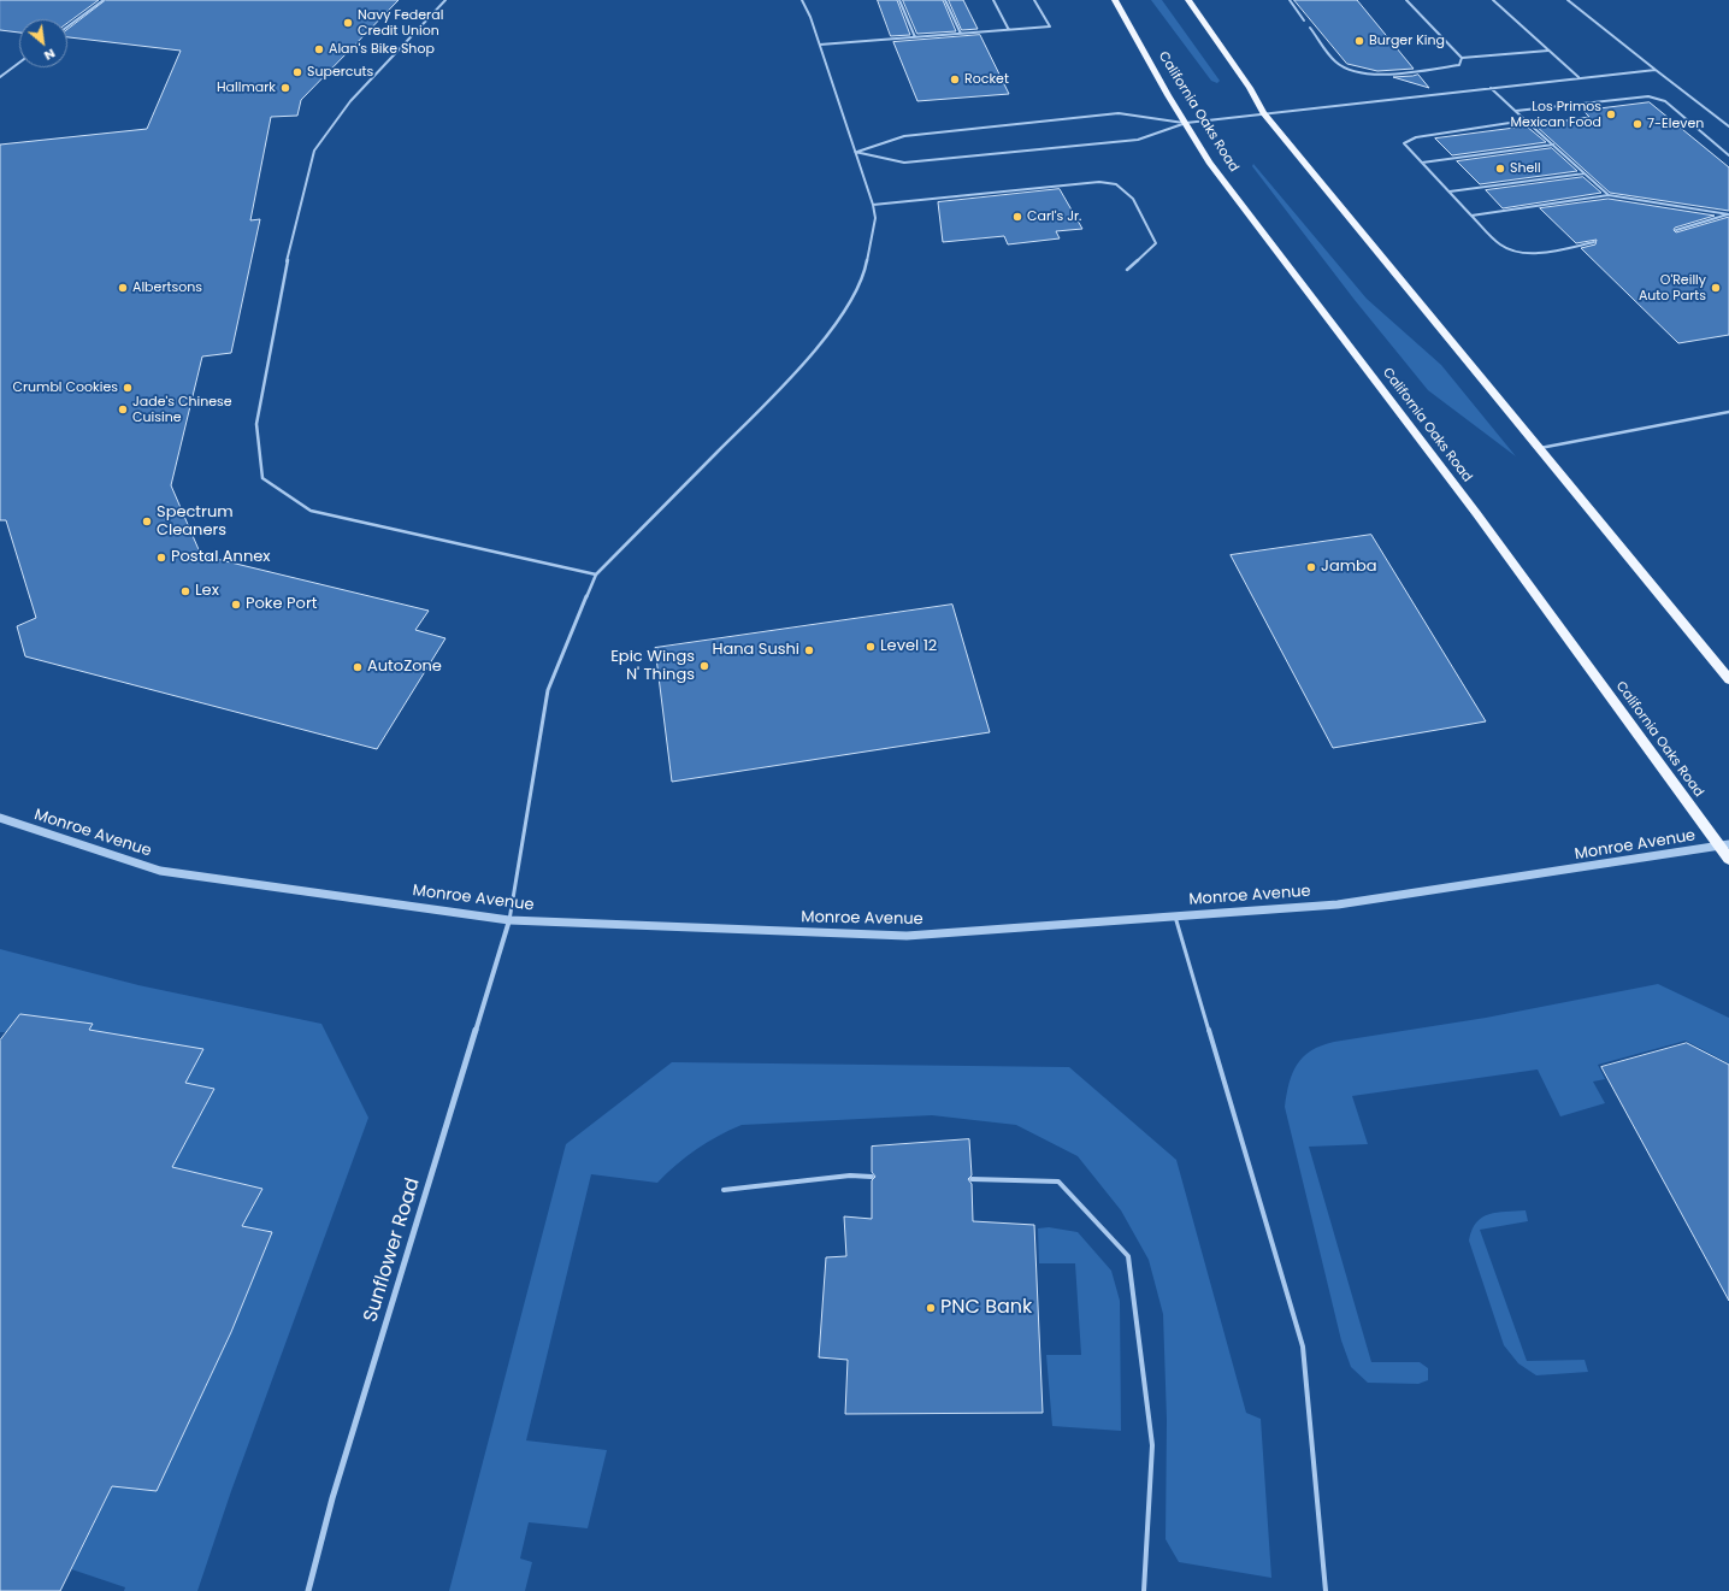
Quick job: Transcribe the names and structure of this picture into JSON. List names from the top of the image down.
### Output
{
  "streets": {
    "main road": ["California Oaks Road"],
    "street": ["Monroe Avenue", "Sunflower Road"]
  },
  "crossings": [
    ["California Oaks Road", "Monroe Avenue"],
    ["Monroe Avenue", "Sunflower Road"]
  ],
  "places": [
    "Navy Federal Credit Union",
    "Burger King",
    "Alan's Bike Shop",
    "Supercuts",
    "Rocket",
    "Hallmark",
    "Los Primos Mexican Food",
    "7-Eleven",
    "Shell",
    "Carl's Jr.",
    "Albertsons",
    "O'Reilly Auto Parts",
    "Crumbl Cookies",
    "Jade's Chinese Cuisine",
    "Spectrum Cleaners",
    "Postal Annex",
    "Jamba",
    "Lex",
    "Poke Port",
    "Level 12",
    "Hana Sushi",
    "Epic Wings N' Things",
    "AutoZone",
    "PNC Bank"
  ],
  "north": "bottom right"
}
